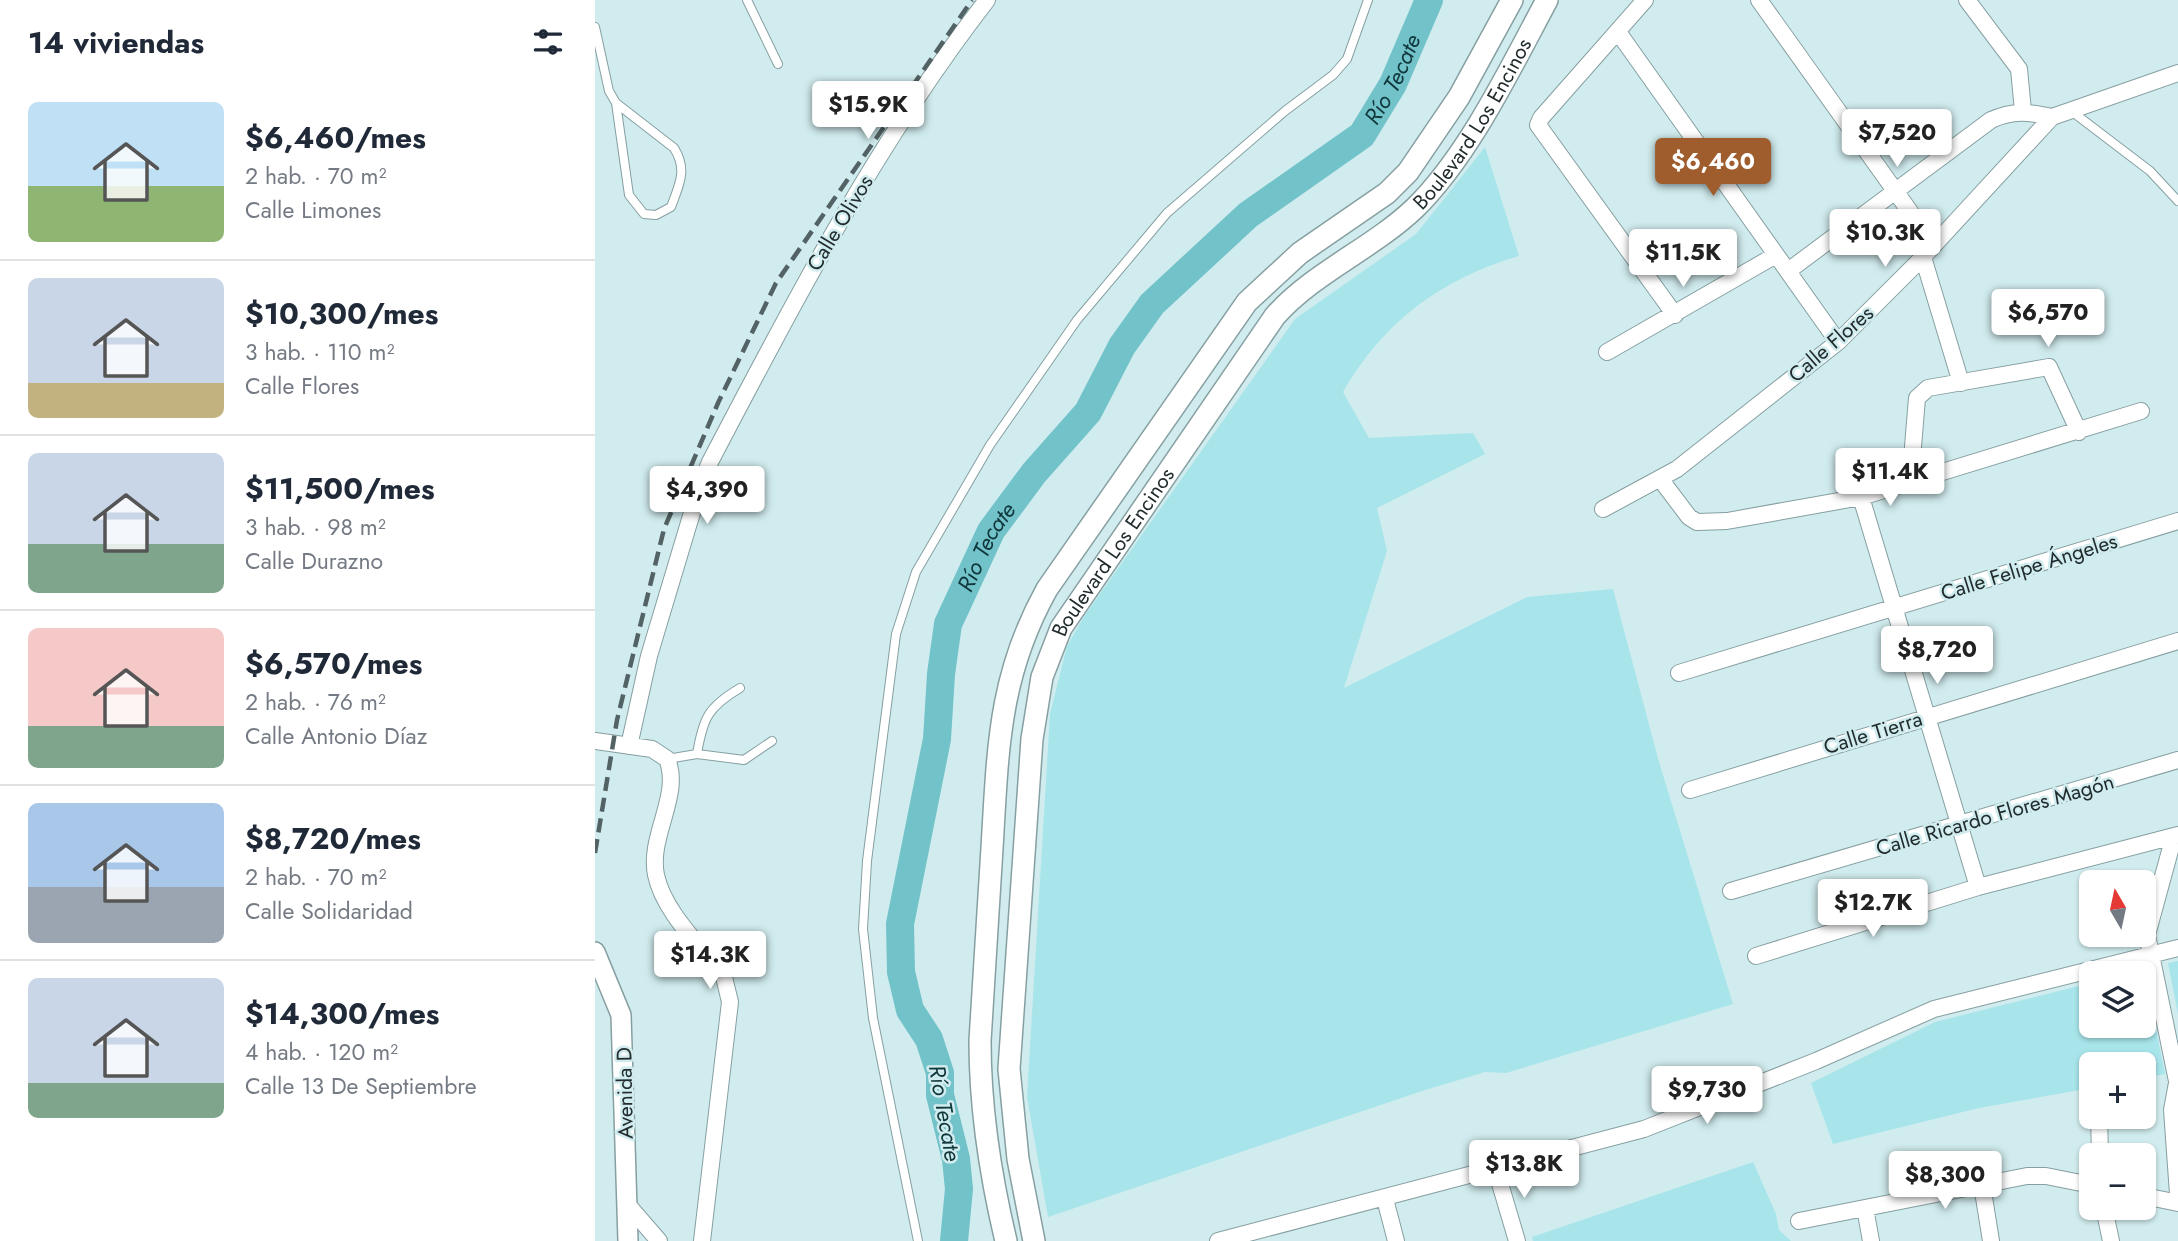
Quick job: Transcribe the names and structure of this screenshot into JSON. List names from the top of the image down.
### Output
{
  "streets": {
    "main road": ["Boulevard Los Encinos"],
    "street": [
      "Calle Olivos",
      "Calle Flores",
      "Calle Felipe Ángeles",
      "Calle Tierra",
      "Calle Ricardo Flores Magón",
      "Avenida D"
    ]
  },
  "water": ["Río Tecate"],
  "north": "top",
  "page": {
    "heading": "14 viviendas",
    "price": [
      "$15.9K",
      "$7,520",
      "$6,460",
      "$10.3K",
      "$11.5K",
      "$6,570",
      "$11.4K",
      "$4,390",
      "$8,720",
      "$12.7K",
      "$14.3K",
      "$9,730",
      "$13.8K",
      "$8,300"
    ],
    "list": [
      {
        "name": "$6,460/mes",
        "note": "2 hab. · 70 m² · Calle Limones"
      },
      {
        "name": "$10,300/mes",
        "note": "3 hab. · 110 m² · Calle Flores"
      },
      {
        "name": "$11,500/mes",
        "note": "3 hab. · 98 m² · Calle Durazno"
      },
      {
        "name": "$6,570/mes",
        "note": "2 hab. · 76 m² · Calle Antonio Díaz"
      },
      {
        "name": "$8,720/mes",
        "note": "2 hab. · 70 m² · Calle Solidaridad"
      },
      {
        "name": "$14,300/mes",
        "note": "4 hab. · 120 m² · Calle 13 De Septiembre"
      }
    ],
    "map_buttons": ["+", "−"]
  }
}
